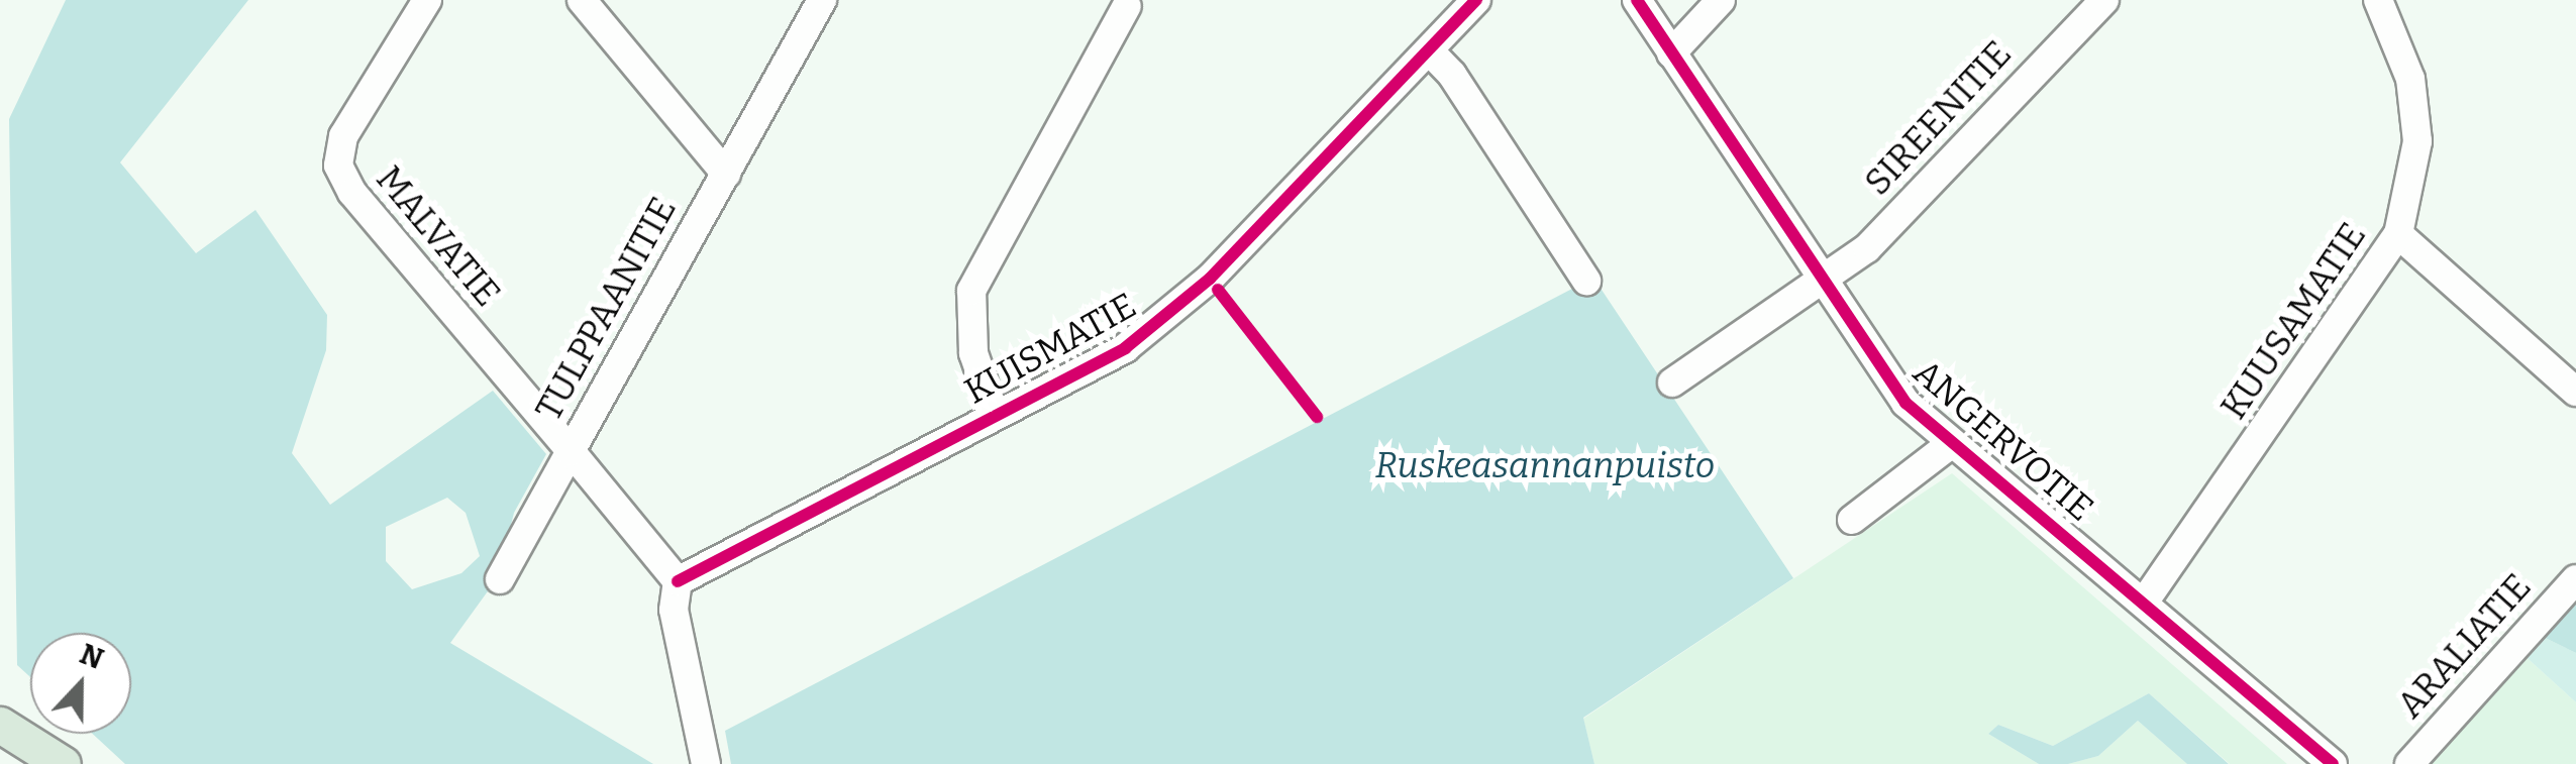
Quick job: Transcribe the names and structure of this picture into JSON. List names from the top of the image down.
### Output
{
  "streets": {
    "street": [
      "SIREENITIE",
      "MALVATIE",
      "TULPPAANITIE",
      "KUUSAMATIE",
      "KUISMATIE",
      "ANGERVOTIE",
      "ARALIATIE"
    ]
  },
  "crossings": [
    ["SIREENITIE", "ANGERVOTIE"],
    ["MALVATIE", "TULPPAANITIE"],
    ["TULPPAANITIE", "KUISMATIE"],
    ["KUUSAMATIE", "ANGERVOTIE"]
  ],
  "parks": ["Ruskeasannanpuisto"],
  "north": "top"
}
